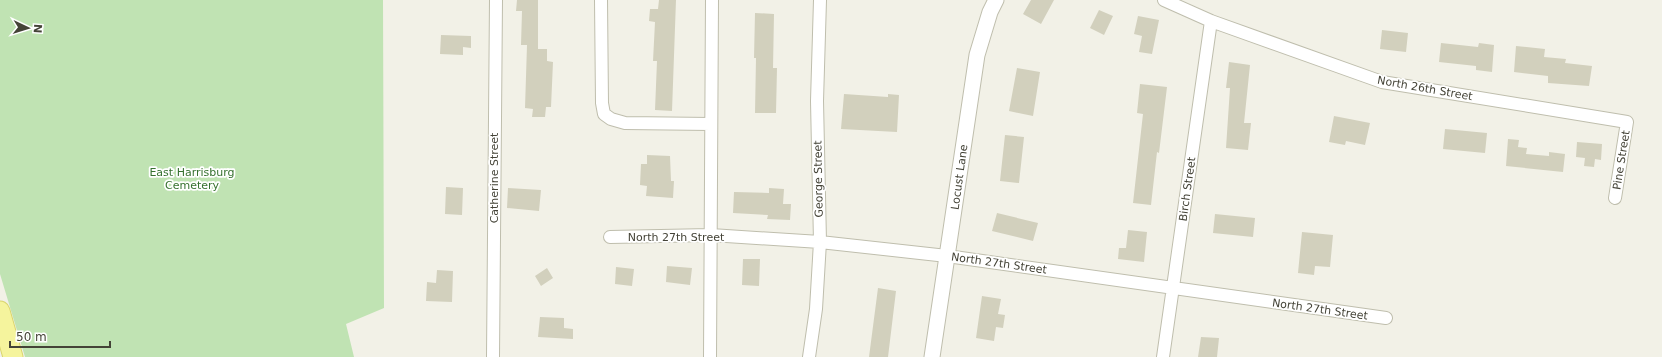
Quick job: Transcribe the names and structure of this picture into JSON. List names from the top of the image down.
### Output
{
  "streets": {
    "street": [
      "North 26th Street",
      "Pine Street",
      "Locust Lane",
      "Catherine Street",
      "George Street",
      "Birch Street",
      "North 27th Street"
    ]
  },
  "crossings": [
    ["North 26th Street", "Pine Street"],
    ["North 26th Street", "Birch Street"],
    ["Locust Lane", "North 27th Street"],
    ["George Street", "North 27th Street"],
    ["Birch Street", "North 27th Street"]
  ],
  "parks": ["East Harrisburg Cemetery"],
  "scale_bar": "50 m",
  "north": "right"
}
